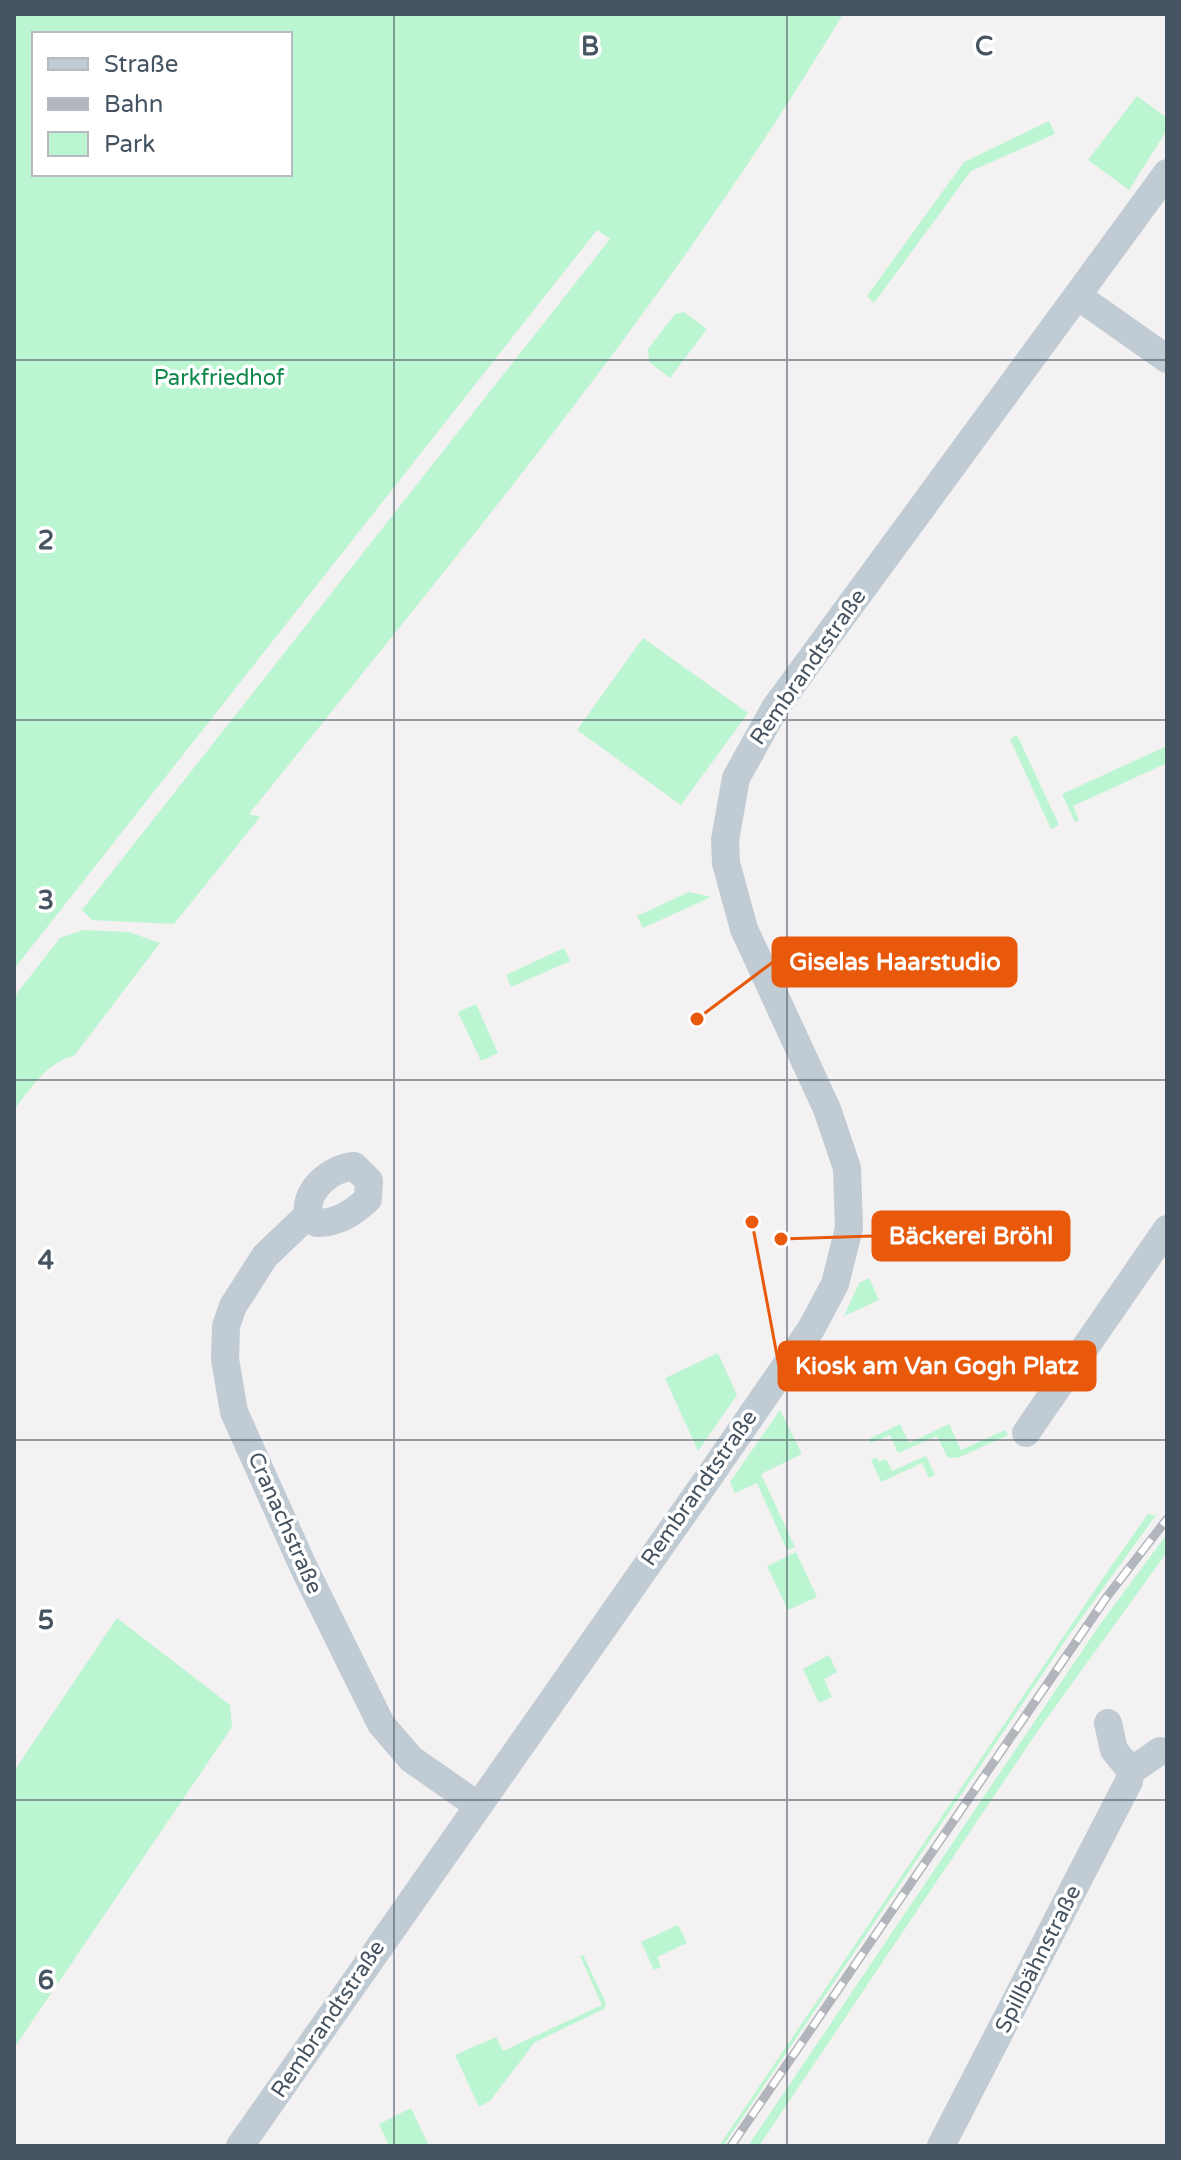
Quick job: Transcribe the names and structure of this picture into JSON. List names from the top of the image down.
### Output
{
  "streets": {
    "street": ["Rembrandtstraße", "Cranachstraße", "Spillbähnstraße"]
  },
  "crossings": [
    ["Rembrandtstraße", "Cranachstraße"]
  ],
  "parks": ["Parkfriedhof"],
  "places": ["Giselas Haarstudio", "Kiosk am Van Gogh Platz", "Bäckerei Bröhl"],
  "legend": ["Straße", "Bahn", "Park"],
  "grid": {
    "columns": ["B", "C"],
    "rows": [
      "2",
      "3",
      "4",
      "5",
      "6"
    ]
  }
}
